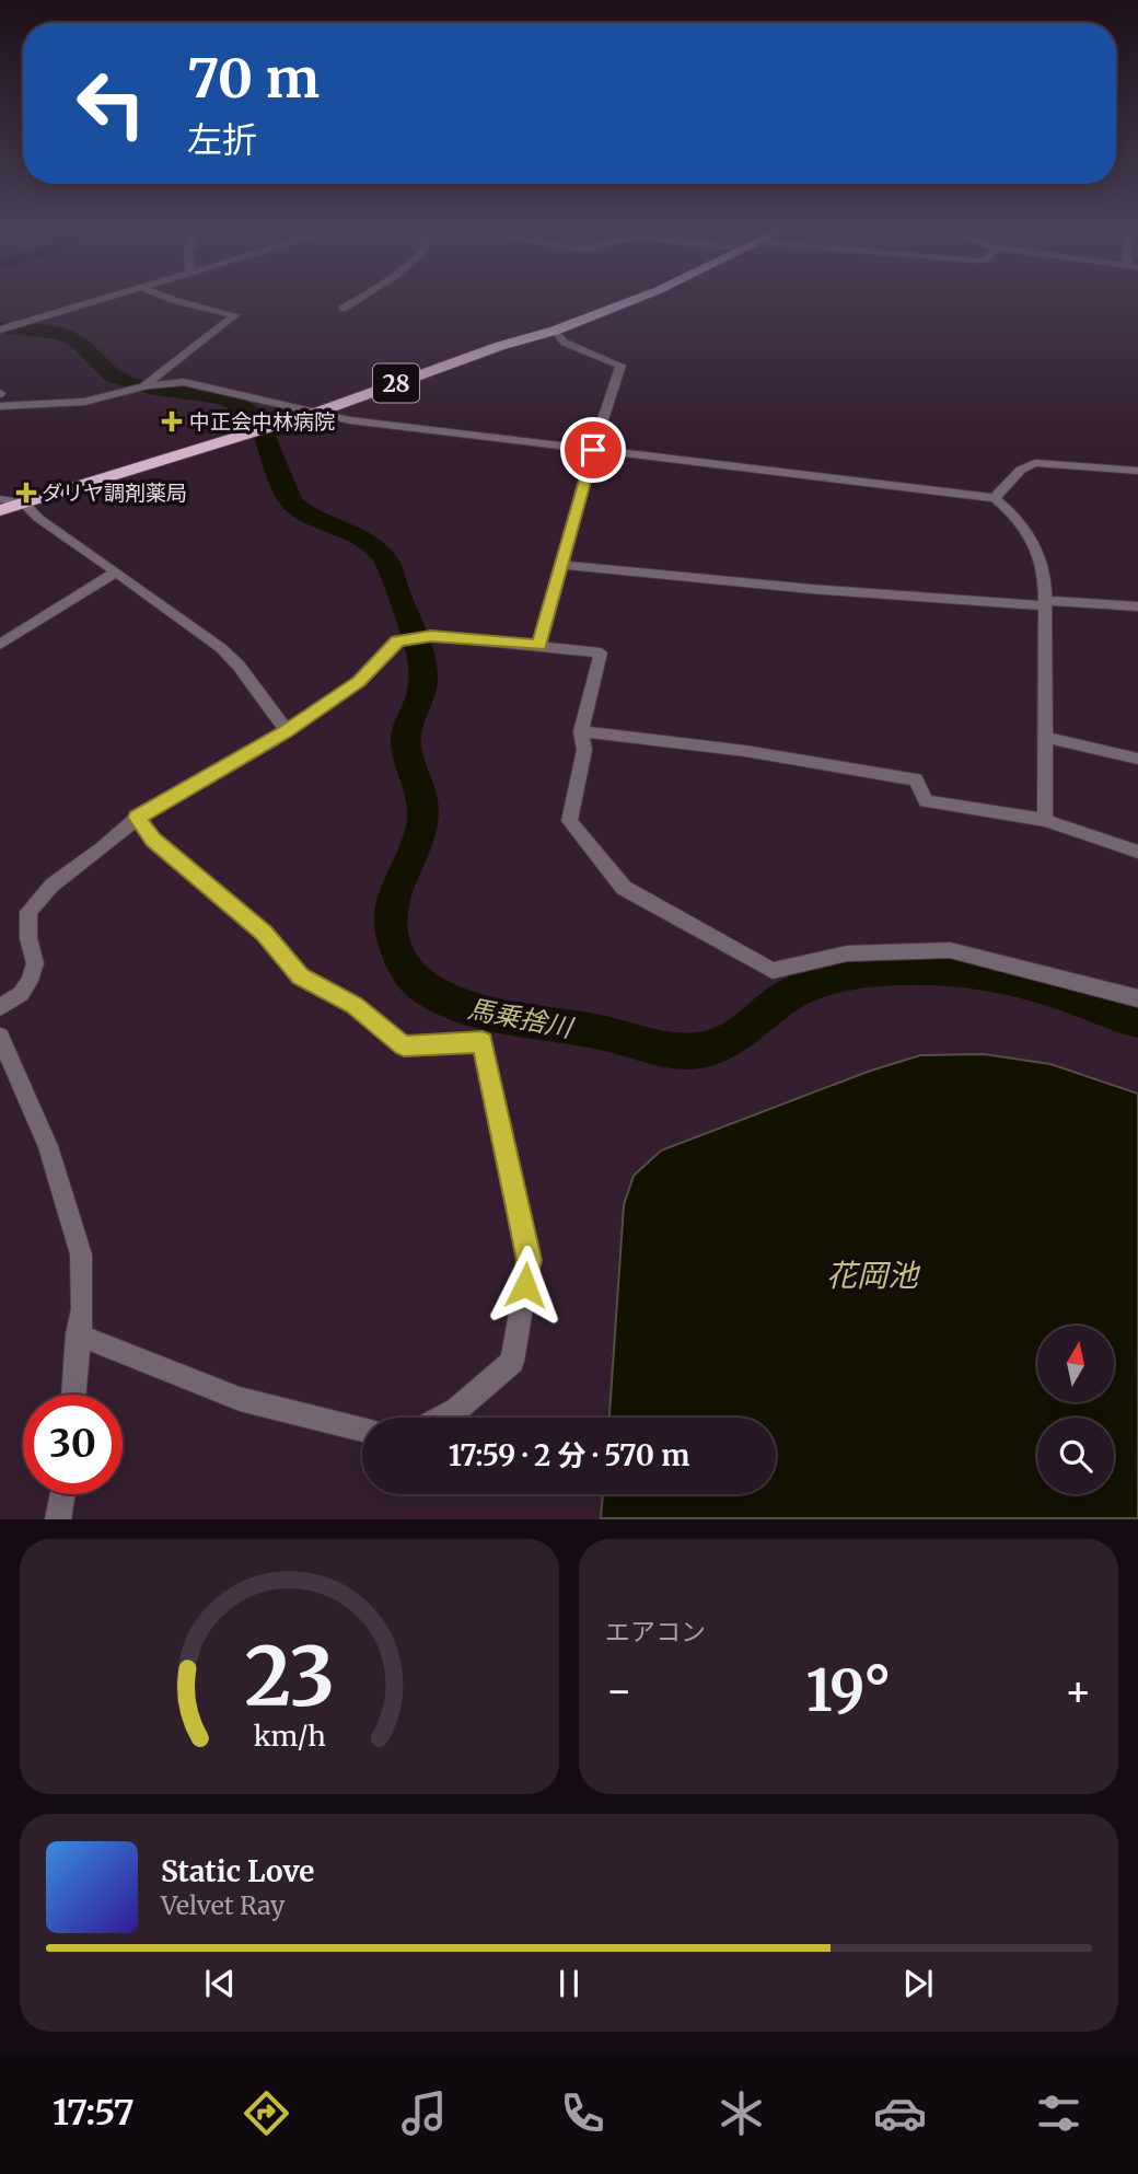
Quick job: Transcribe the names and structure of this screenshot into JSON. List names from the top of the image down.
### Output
{
  "streets": {
    "highway": ["28"]
  },
  "water": ["馬乗捨川", "花岡池"],
  "places": {
    "health": ["中正会中林病院", "ダリヤ調剤薬局"]
  },
  "north": "top",
  "page": {
    "turn": ["70 m", "左折"],
    "limit": "30",
    "trip": "17:59 · 2 分 · 570 m",
    "tile": "エアコン",
    "heat": ["−", "19°", "+"],
    "song": ["Static Love", "Velvet Ray"],
    "tabs": "17:57",
    "gauge": ["23", "km/h"]
  }
}
